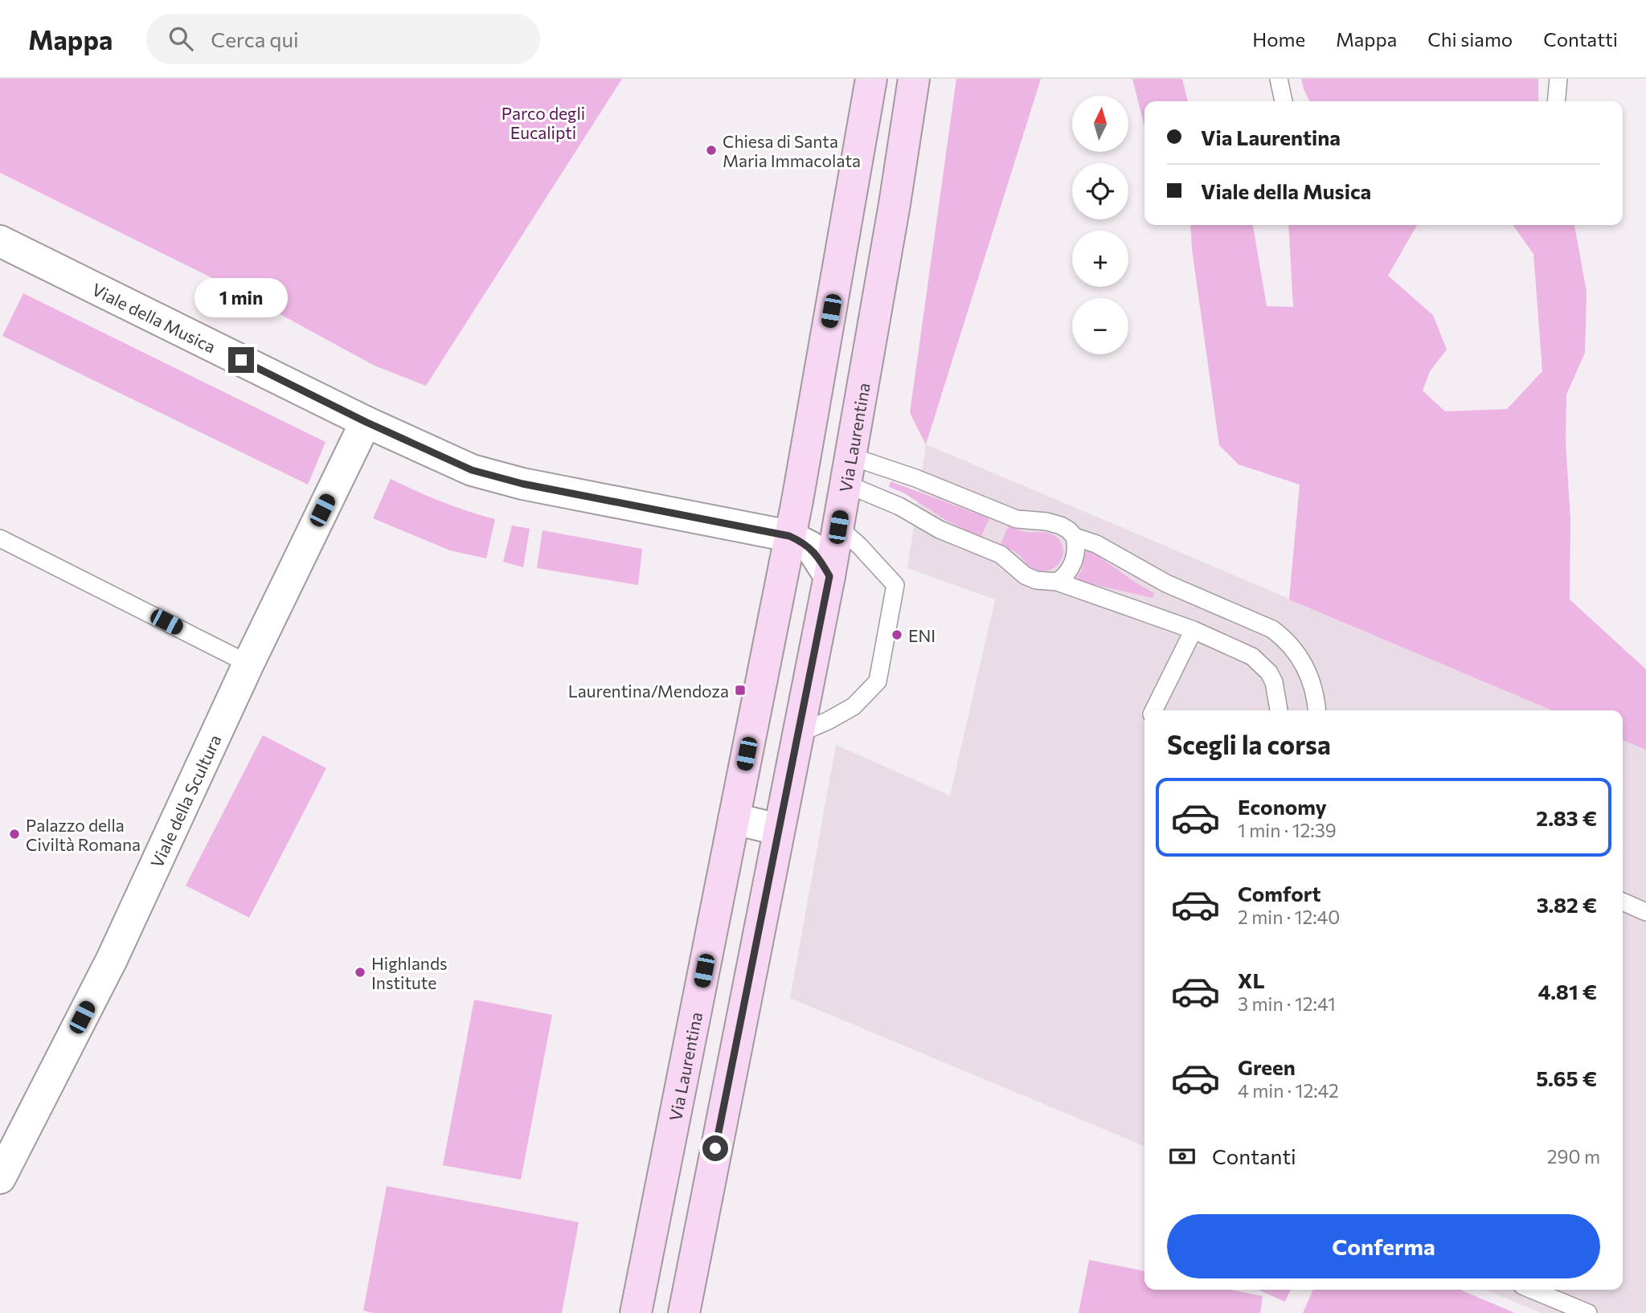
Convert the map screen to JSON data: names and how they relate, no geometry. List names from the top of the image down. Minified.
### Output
{"streets":{"main road":["Via Laurentina"],"street":["Viale della Musica","Viale della Scultura"]},"crossings":[["Viale della Musica","Via Laurentina"],["Viale della Musica","Viale della Scultura"]],"parks":["Parco degli Eucalipti"],"places":{"other":["Chiesa di Santa Maria Immacolata","ENI","Palazzo della Civiltà Romana","Highlands Institute"],"transit":["Laurentina/Mendoza"]},"north":"top","page":{"header":"Mappa","search":"Cerca qui","nav":["Home","Mappa","Chi siamo","Contatti"],"map_buttons":["+","−"],"banner":["Via Laurentina","Viale della Musica"],"bubble":"1 min","heading":"Scegli la corsa","list":[{"name":"Economy","note":"1 min · 12:39","value":"2.83 €"},{"name":"Comfort","note":"2 min · 12:40","value":"3.82 €"},{"name":"XL","note":"3 min · 12:41","value":"4.81 €"},{"name":"Green","note":"4 min · 12:42","value":"5.65 €"}],"pay":["Contanti","290 m"],"buttons":"Conferma"}}
